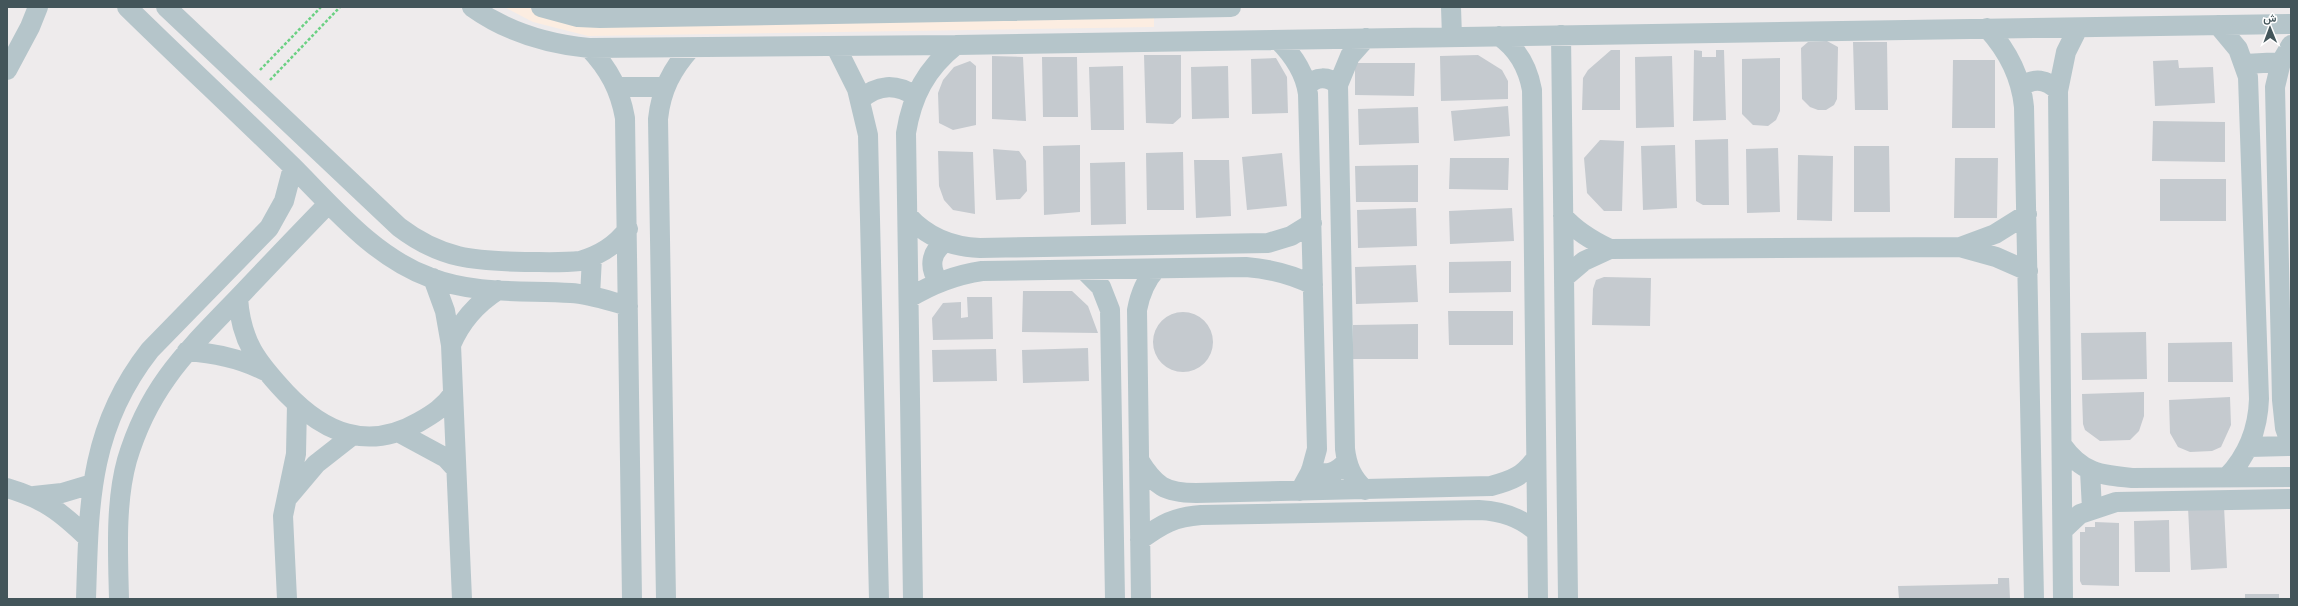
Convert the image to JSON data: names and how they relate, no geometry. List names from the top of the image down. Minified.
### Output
{"north":"top"}
